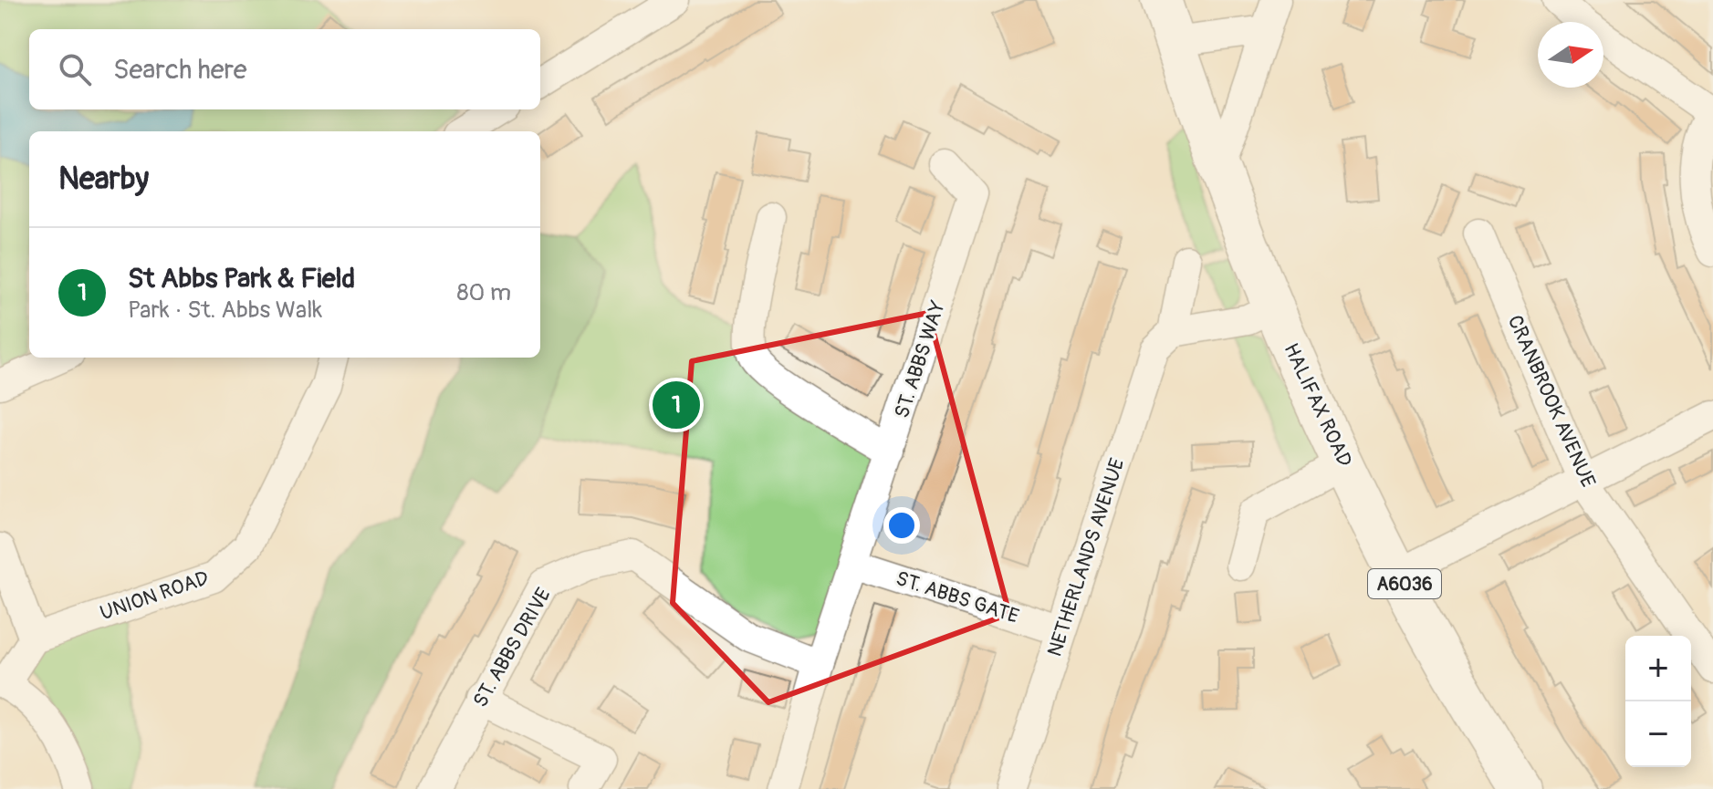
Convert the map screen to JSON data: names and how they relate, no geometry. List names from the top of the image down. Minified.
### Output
{"streets":{"highway":["HALIFAX ROAD","A6036"],"street":["ST. ABBS WAY","CRANBROOK AVENUE","NETHERLANDS AVENUE","UNION ROAD","ST. ABBS GATE","ST. ABBS DRIVE"]},"crossings":[["ST. ABBS WAY","ST. ABBS GATE"],["NETHERLANDS AVENUE","ST. ABBS GATE"]],"north":"right","page":{"search":"Search here","heading":"Nearby","list":[{"mark":"1","name":"St Abbs Park & Field","note":"Park · St. Abbs Walk","value":"80 m"}],"pins":"1","map_buttons":["+","−"]}}
